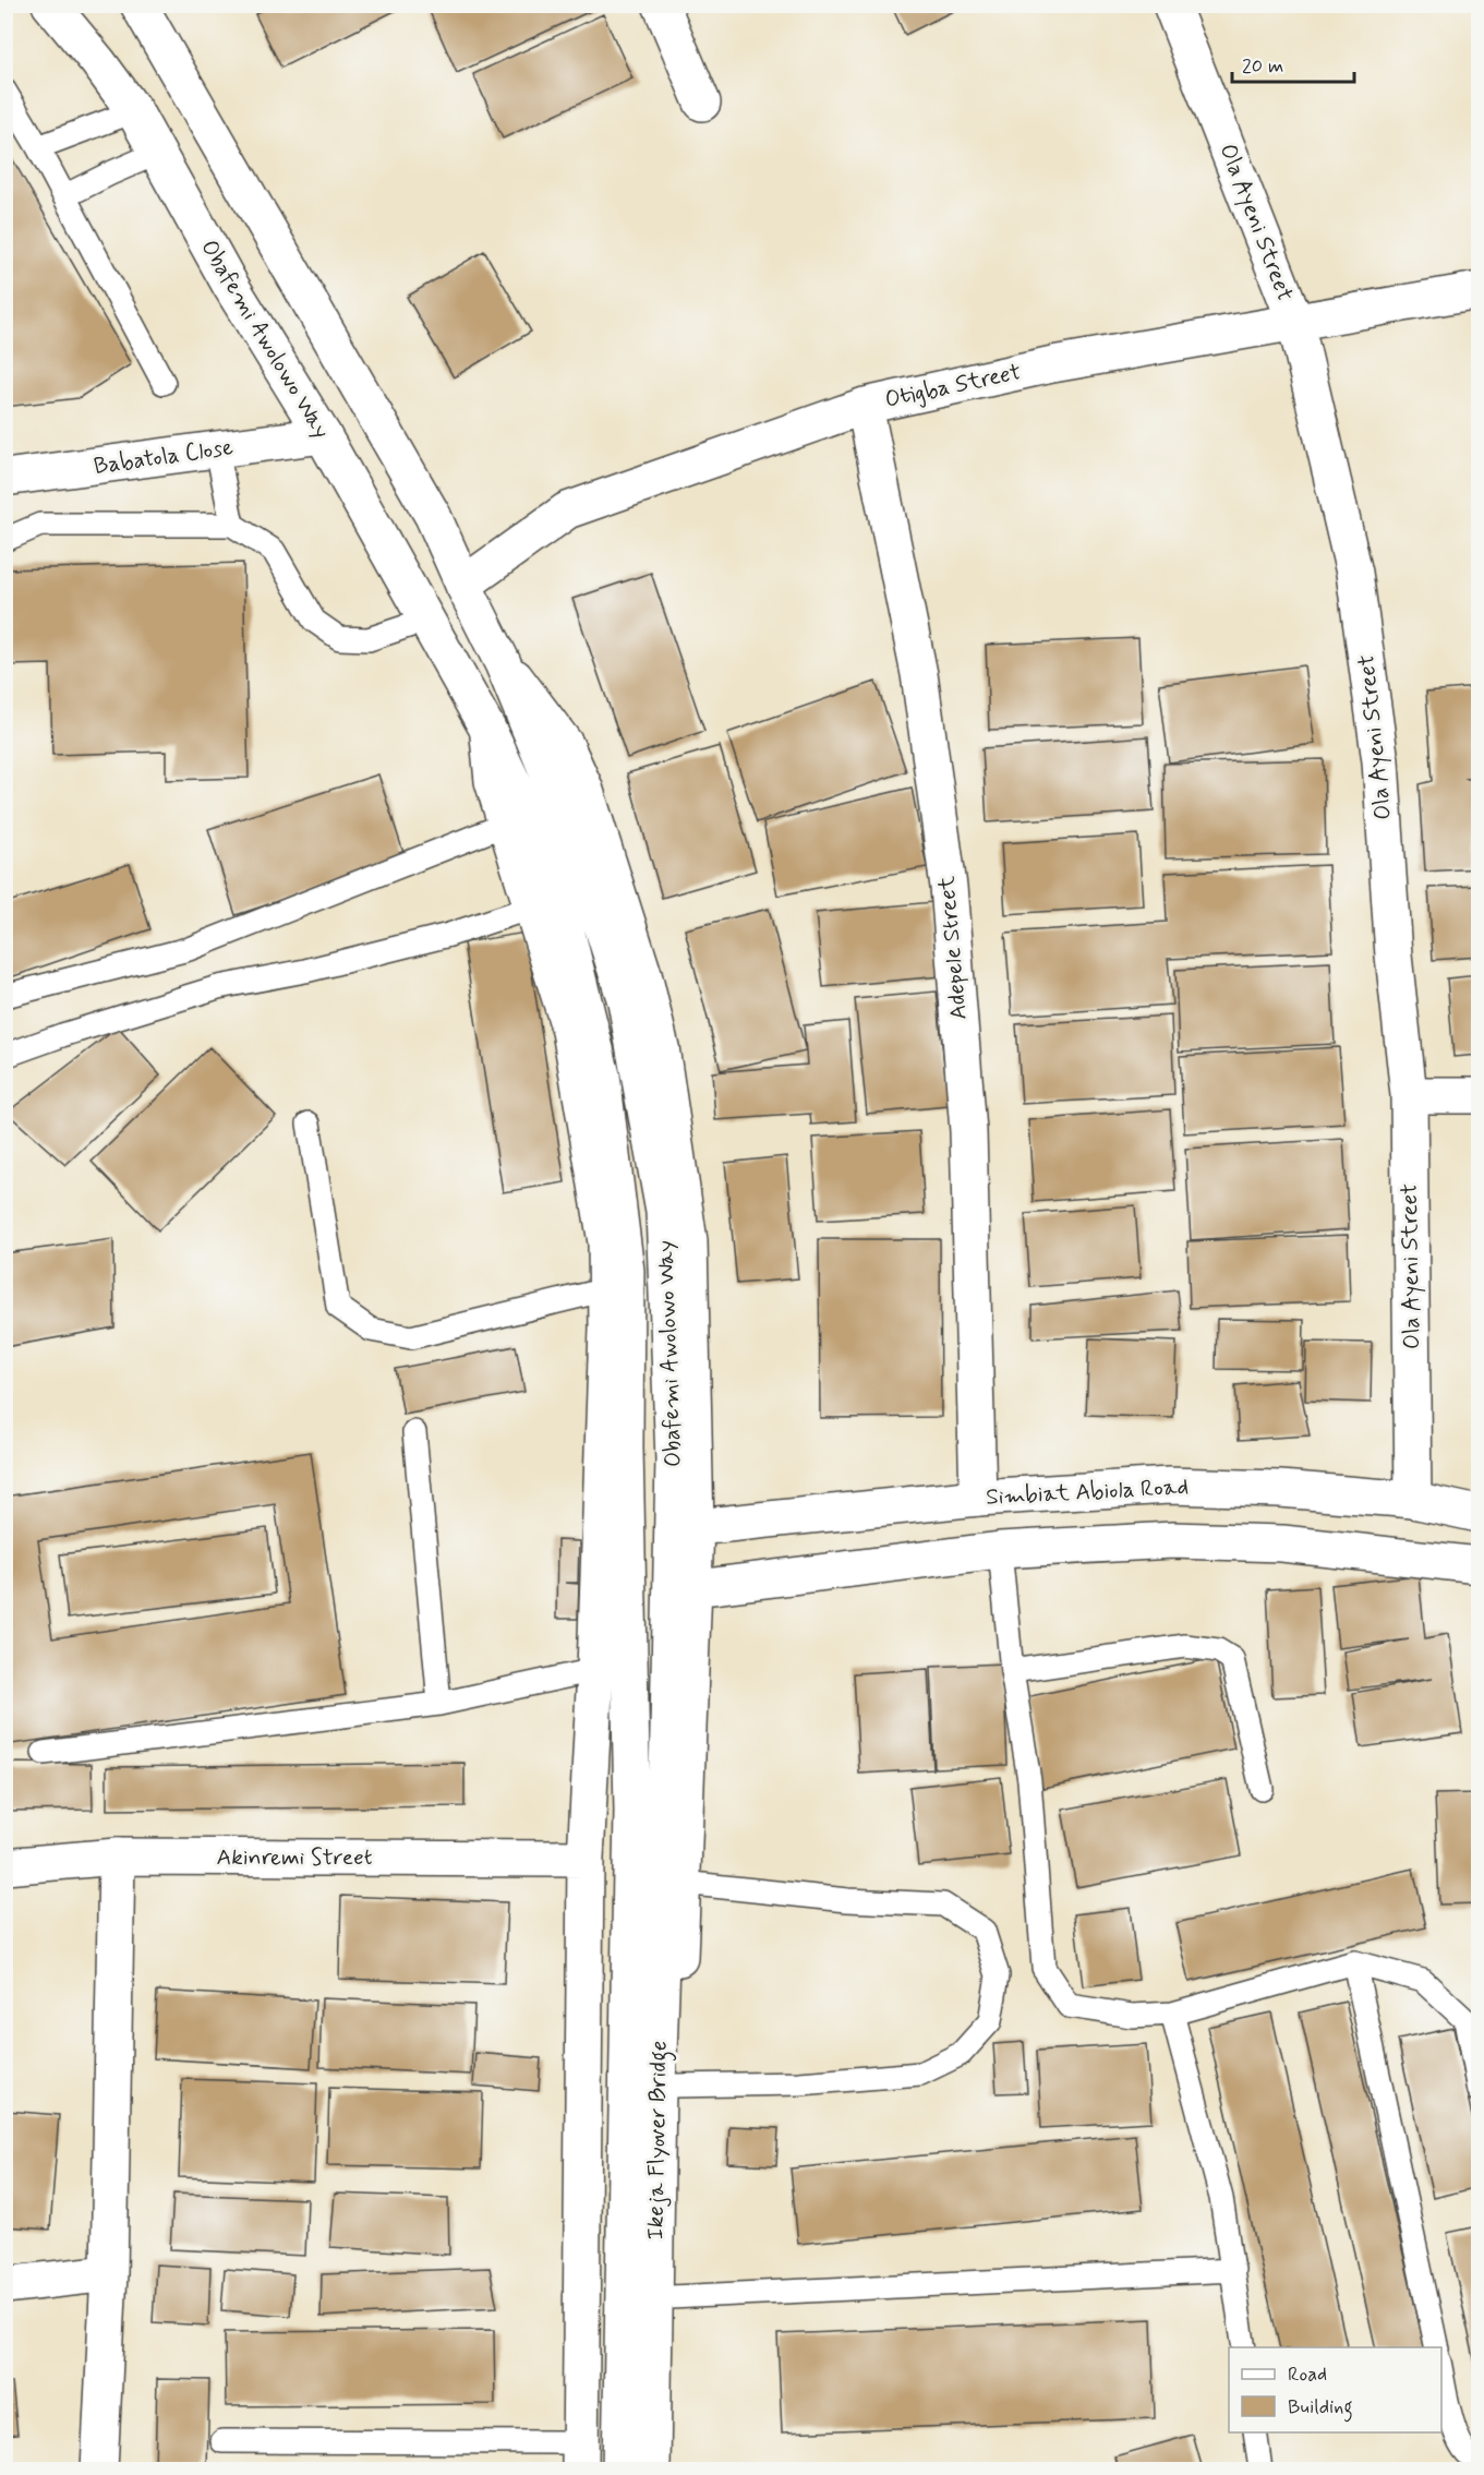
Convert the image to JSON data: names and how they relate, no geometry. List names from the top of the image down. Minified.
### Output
{"streets":{"street":["Ola Ayeni Street","Obafemi Awolowo Way","Otigba Street","Babatola Close","Adepele Street","Simbiat Abiola Road","Akinremi Street","Ikeja Flyover Bridge"]},"crossings":[["Ola Ayeni Street","Otigba Street"],["Ola Ayeni Street","Simbiat Abiola Road"],["Obafemi Awolowo Way","Babatola Close"],["Obafemi Awolowo Way","Ikeja Flyover Bridge"],["Otigba Street","Adepele Street"],["Adepele Street","Simbiat Abiola Road"]],"legend":["Road","Building"],"scale_bar":"20 m"}
